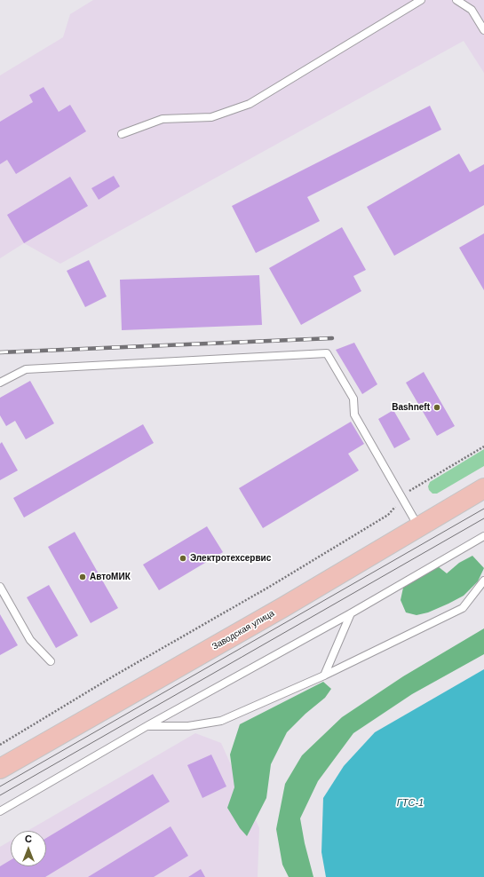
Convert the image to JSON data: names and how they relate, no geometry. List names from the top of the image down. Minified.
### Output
{"streets":{"main road":["Заводская улица"]},"water":["ГТС-1"],"places":["Bashneft","Электротехсервис","АвтоМИК"],"north":"top"}
